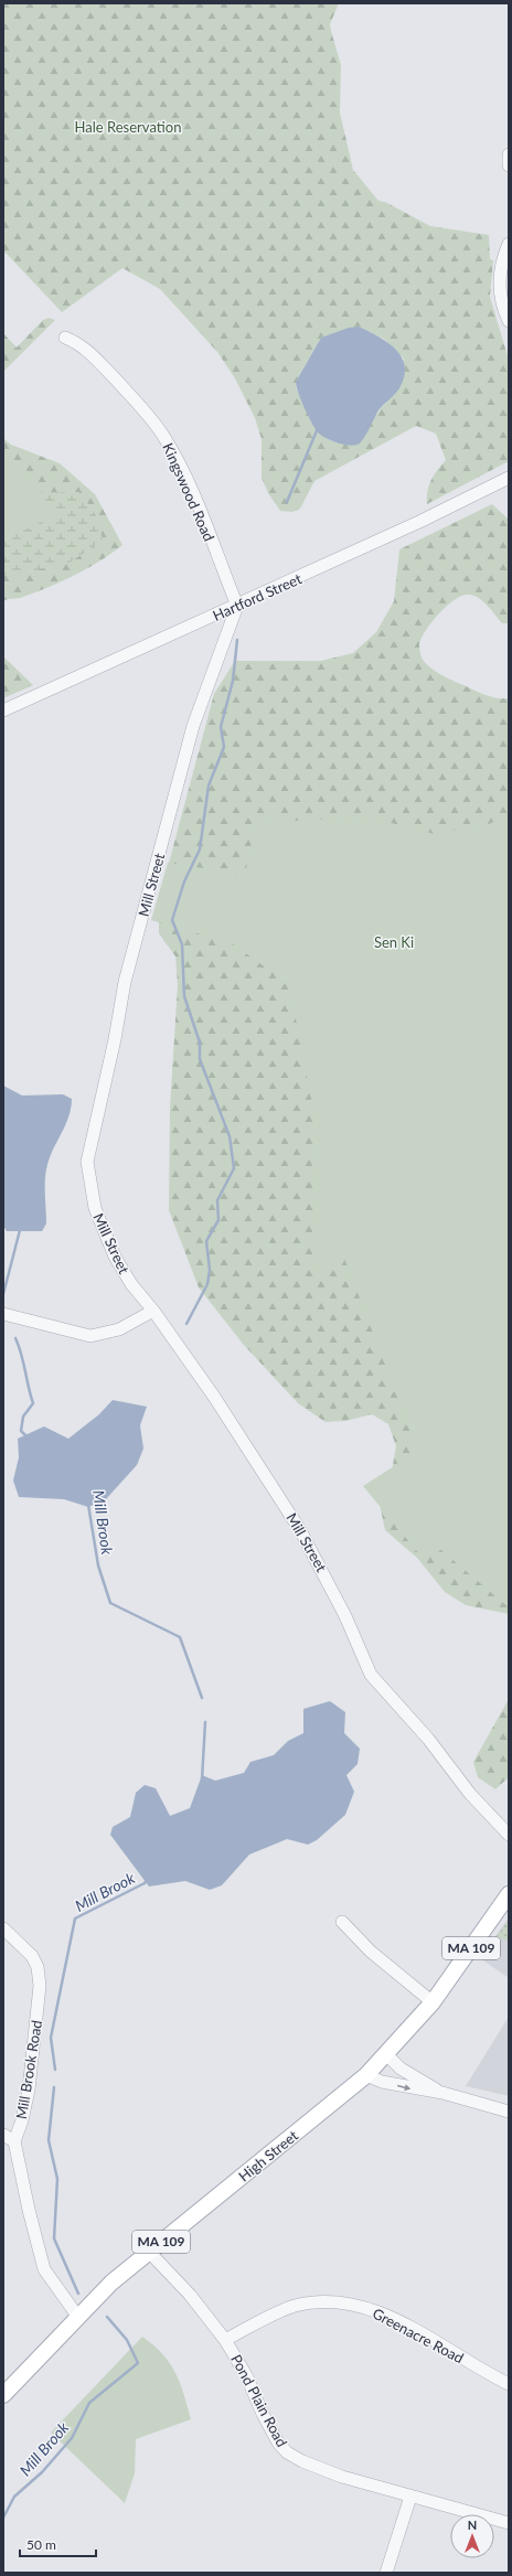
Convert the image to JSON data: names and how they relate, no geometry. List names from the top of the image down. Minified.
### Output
{"streets":{"main road":["MA 109","High Street"],"street":["Kingswood Road","Hartford Street","Mill Street","Mill Brook Road","Greenacre Road","Pond Plain Road"]},"crossings":[["Kingswood Road","Hartford Street"],["Kingswood Road","Mill Street"],["Hartford Street","Mill Street"],["High Street","Pond Plain Road"],["Greenacre Road","Pond Plain Road"]],"water":["Mill Brook"],"parks":["Hale Reservation","Sen Ki"],"scale_bar":"50 m","north":"top"}
